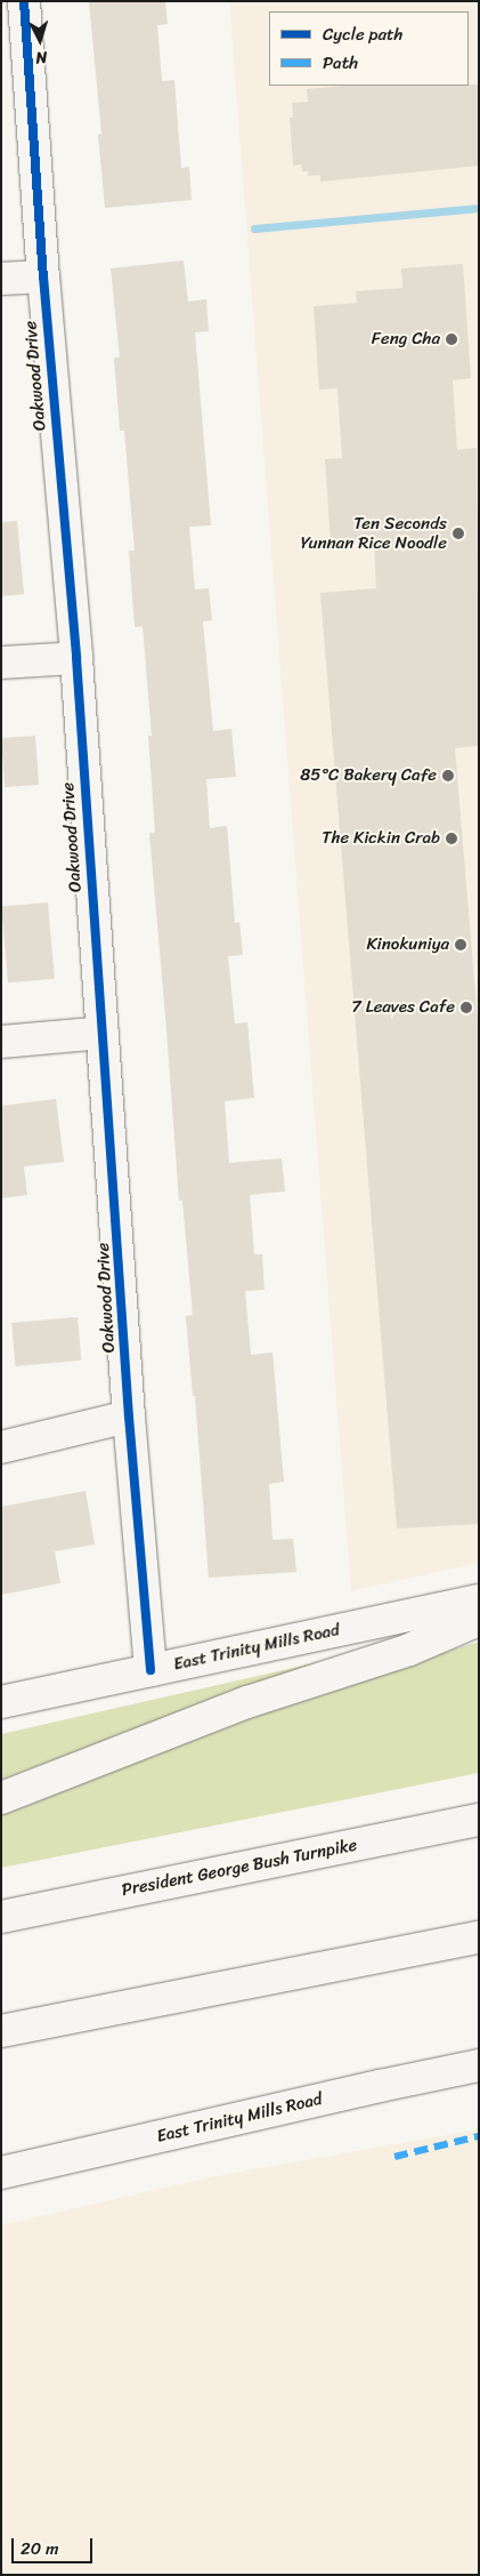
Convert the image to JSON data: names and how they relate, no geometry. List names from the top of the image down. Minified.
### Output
{"streets":{"main road":["Oakwood Drive","East Trinity Mills Road","President George Bush Turnpike"]},"crossings":[["Oakwood Drive","East Trinity Mills Road"]],"places":["Feng Cha","Ten Seconds Yunnan Rice Noodle","85°C Bakery Cafe","The Kickin Crab","Kinokuniya","7 Leaves Cafe"],"legend":["Cycle path","Path"],"scale_bar":"20 m","north":"bottom"}
